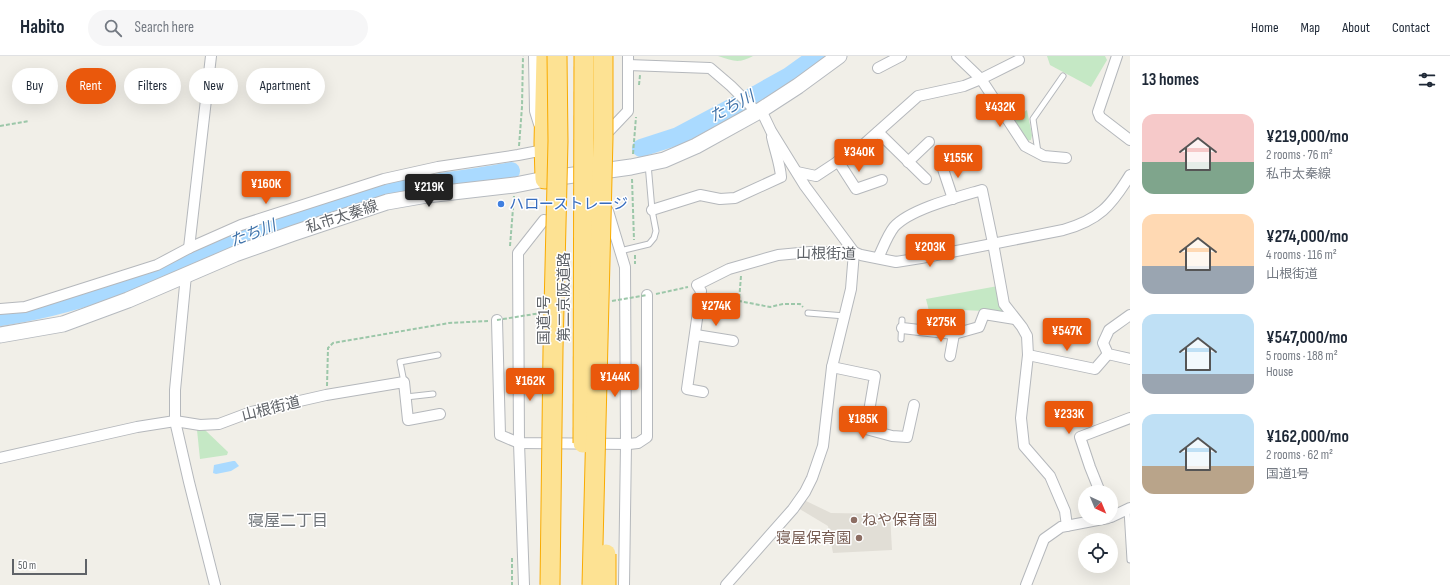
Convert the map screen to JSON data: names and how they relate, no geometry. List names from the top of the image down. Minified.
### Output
{"streets":{"highway":["第二京阪道路","国道1号"],"main road":["私市太秦線"],"street":["山根街道"]},"crossings":[["私市太秦線","国道1号"]],"districts":["寝屋二丁目"],"water":["たち川"],"places":["ハローストレージ","ねや保育園","寝屋保育園"],"scale_bar":"50 m","north":"bottom right","page":{"header":"Habito","search":"Search here","nav":["Home","Map","About","Contact"],"heading":"13 homes","chip":["Buy","Rent","Filters","New","Apartment"],"price":["¥432K","¥340K","¥155K","¥160K","¥219K","¥203K","¥274K","¥275K","¥547K","¥144K","¥162K","¥233K","¥185K"],"list":[{"name":"¥219,000/mo","note":"2 rooms · 76 m² · 私市太秦線"},{"name":"¥274,000/mo","note":"4 rooms · 116 m² · 山根街道"},{"name":"¥547,000/mo","note":"5 rooms · 188 m² · House"},{"name":"¥162,000/mo","note":"2 rooms · 62 m² · 国道1号"}],"scale":"50 m"}}
